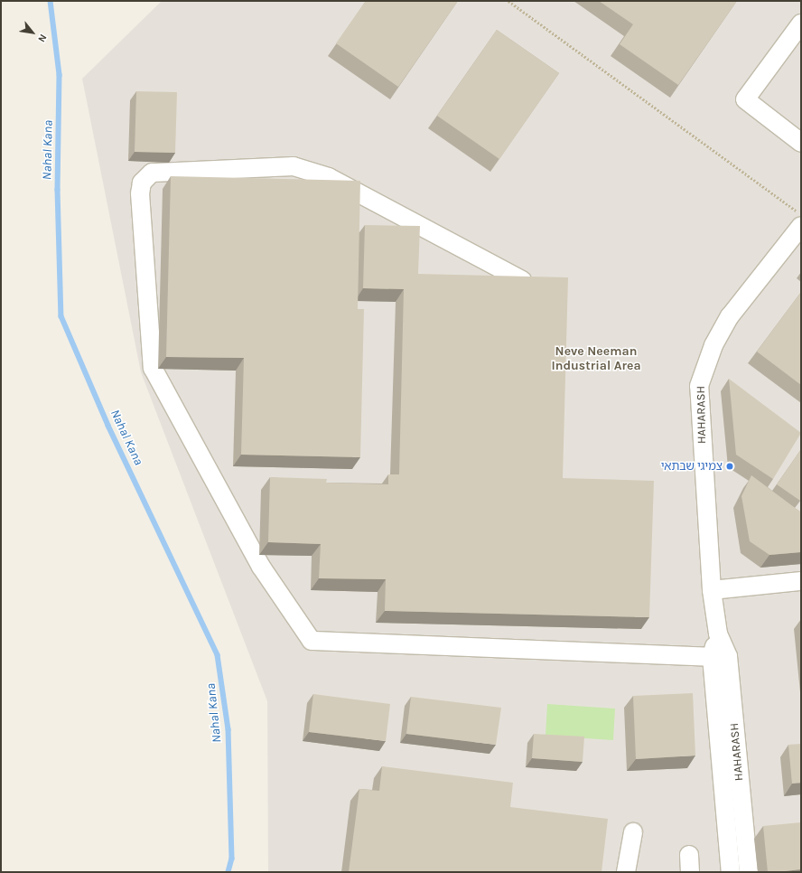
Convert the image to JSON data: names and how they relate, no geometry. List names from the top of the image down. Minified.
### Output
{"streets":{"street":["HAHARASH"]},"districts":["Neve Neeman Industrial Area"],"water":["Nahal Kana"],"places":["צמיגי שבתאי"],"north":"bottom right"}
